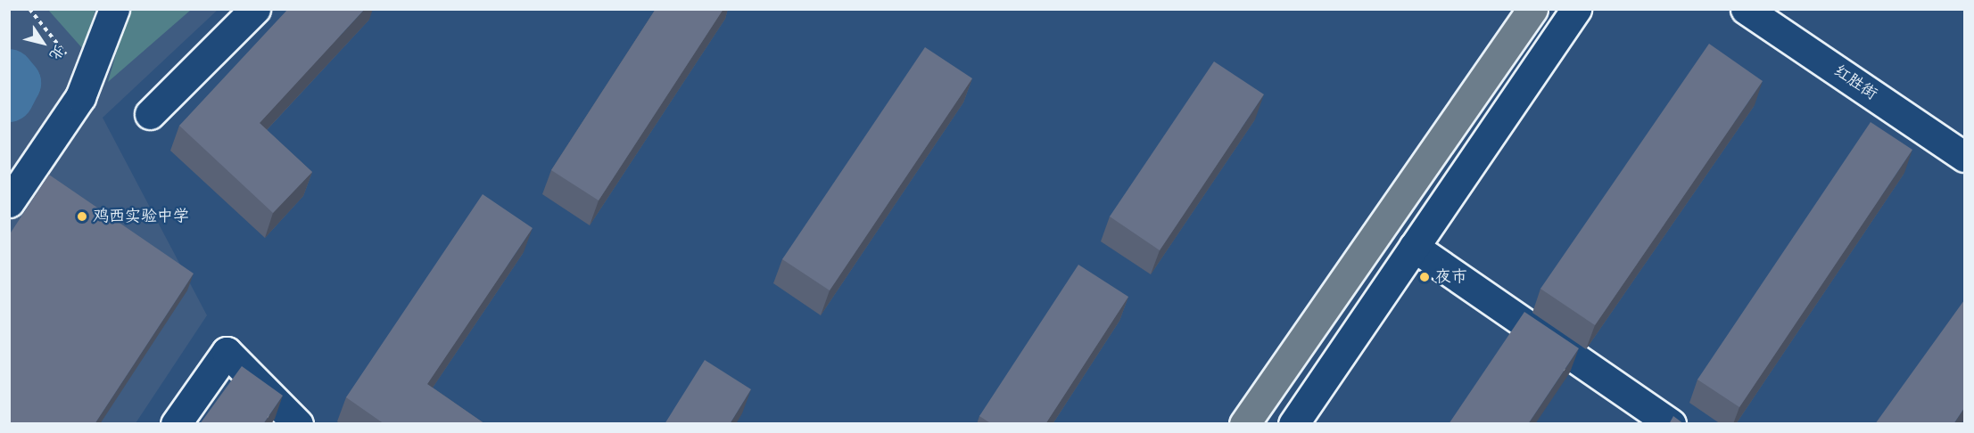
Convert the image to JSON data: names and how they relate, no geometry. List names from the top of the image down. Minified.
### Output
{"streets":{"street":["红胜街"]},"places":["鸡西实验中学","夜市"],"north":"bottom right"}
